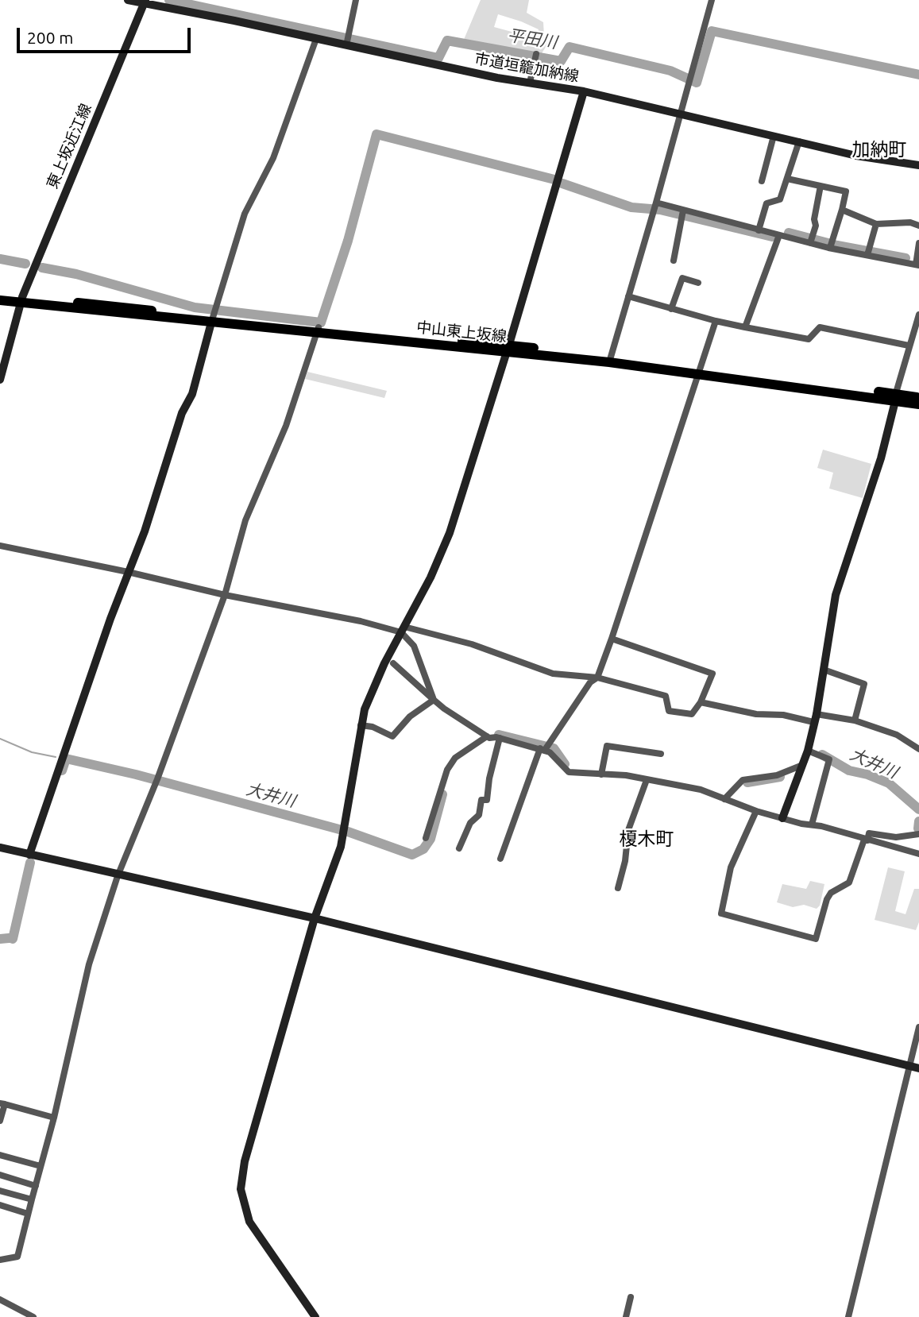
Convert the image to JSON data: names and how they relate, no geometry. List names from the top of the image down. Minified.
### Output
{"streets":{"main road":["中山東上坂線"],"street":["市道垣籠加納線","東上坂近江線"]},"crossings":[["市道垣籠加納線","東上坂近江線"],["東上坂近江線","中山東上坂線"]],"districts":["加納町","榎木町"],"water":["平田川","大井川"],"scale_bar":"200 m"}
